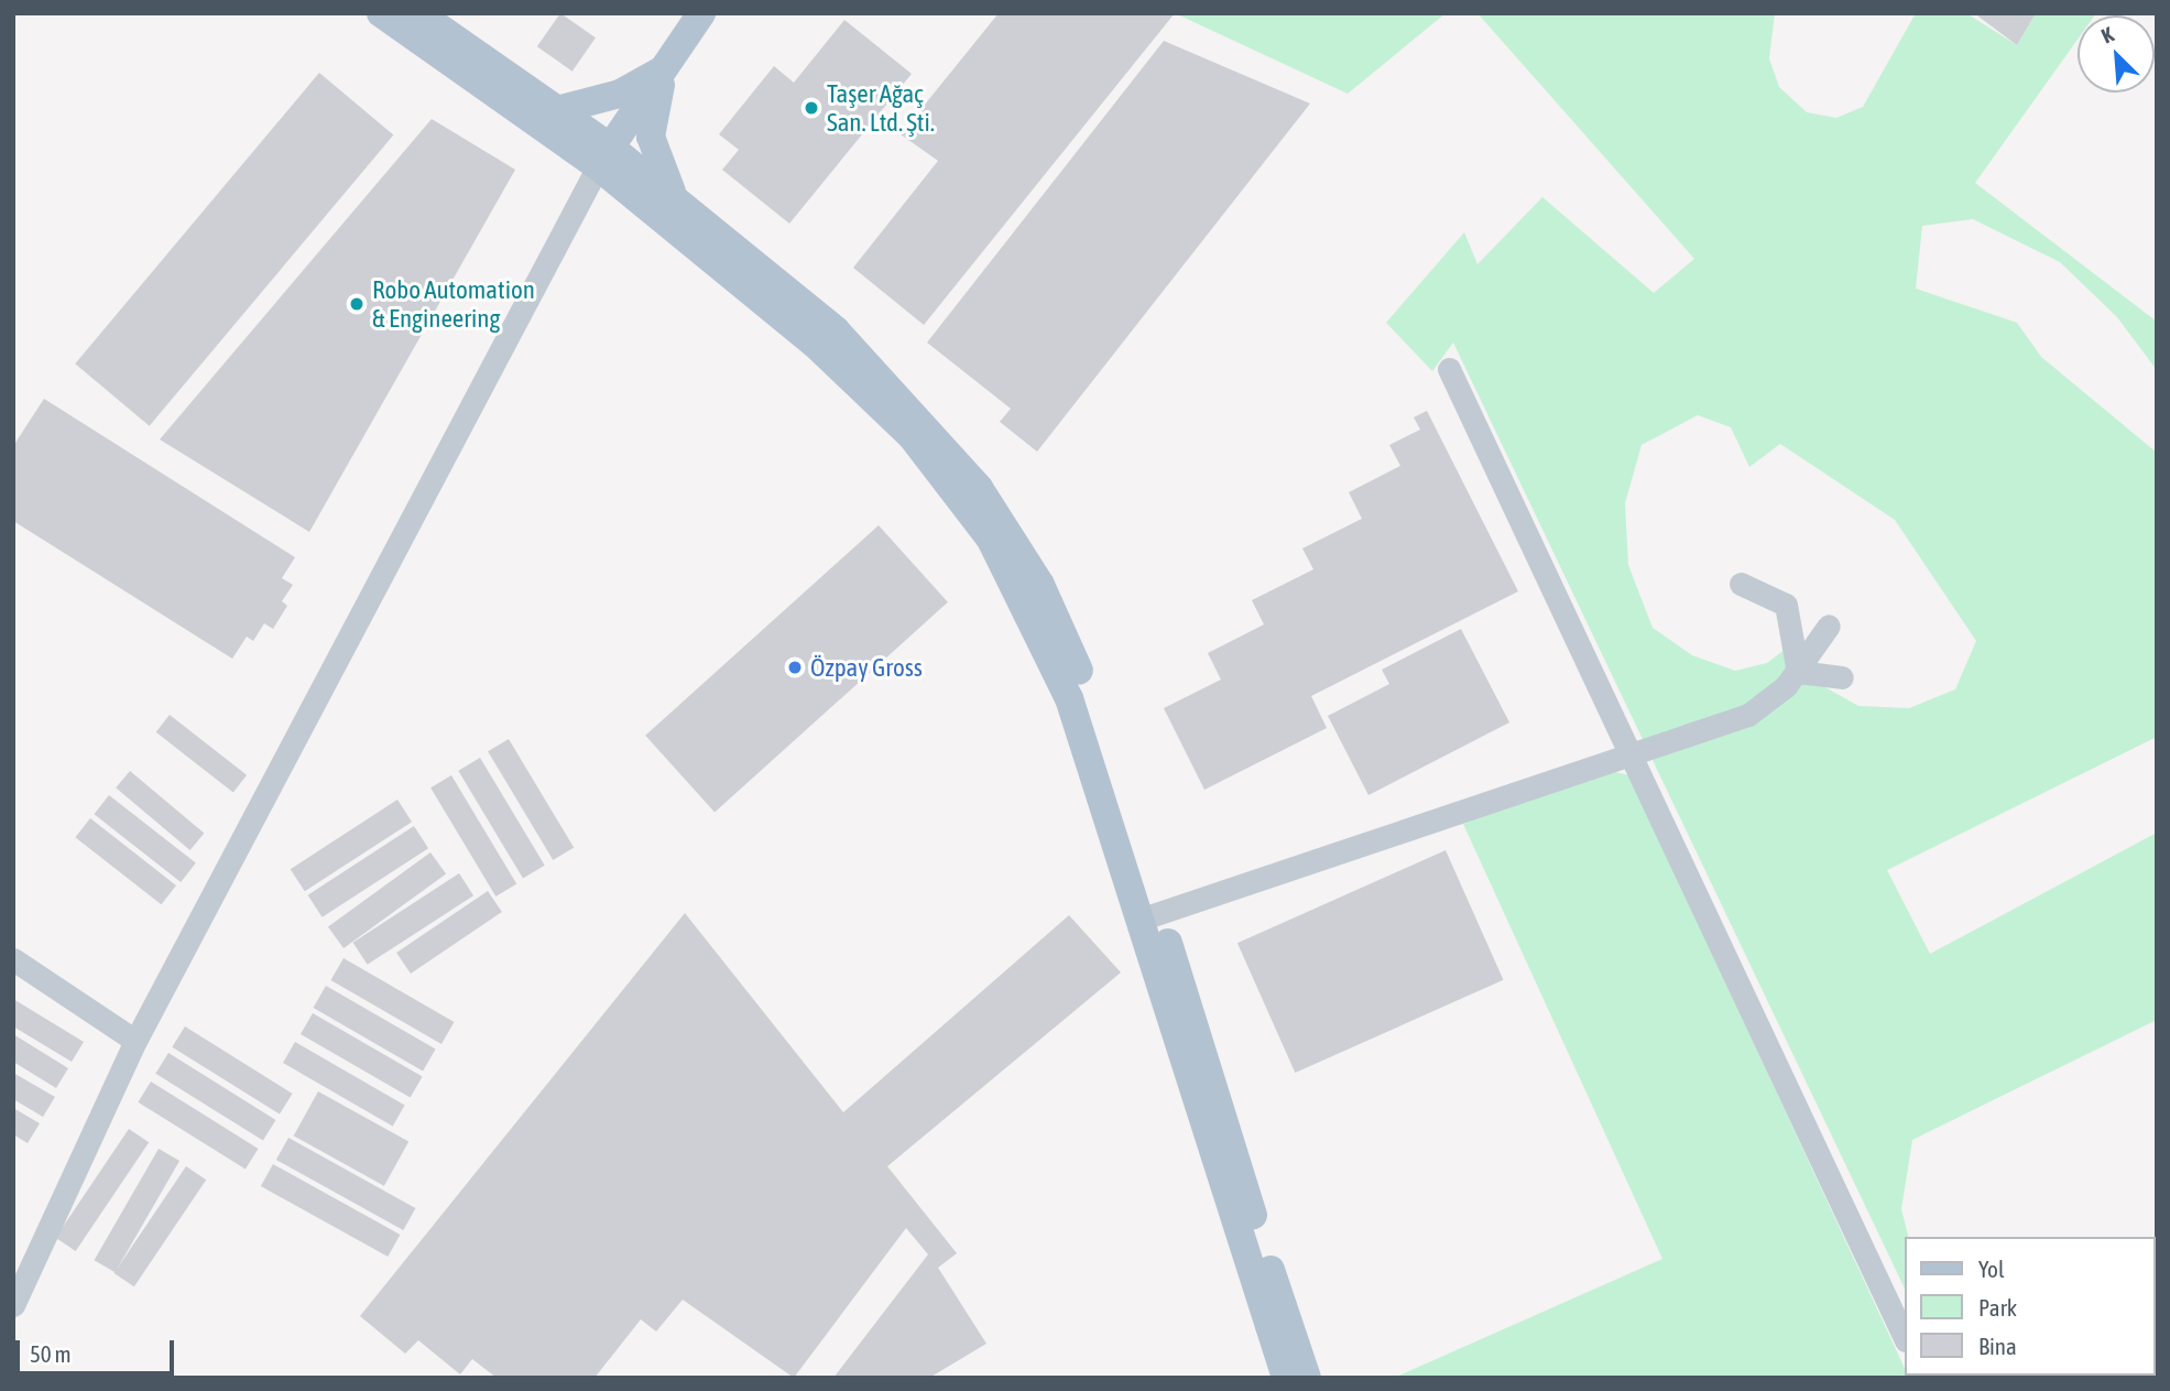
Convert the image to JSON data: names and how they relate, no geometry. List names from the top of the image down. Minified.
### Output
{"places":["Taşer Ağaç San. Ltd. Şti.","Robo Automation & Engineering","Özpay Gross"],"legend":["Yol","Park","Bina"],"scale_bar":"50 m","north":"top left"}
